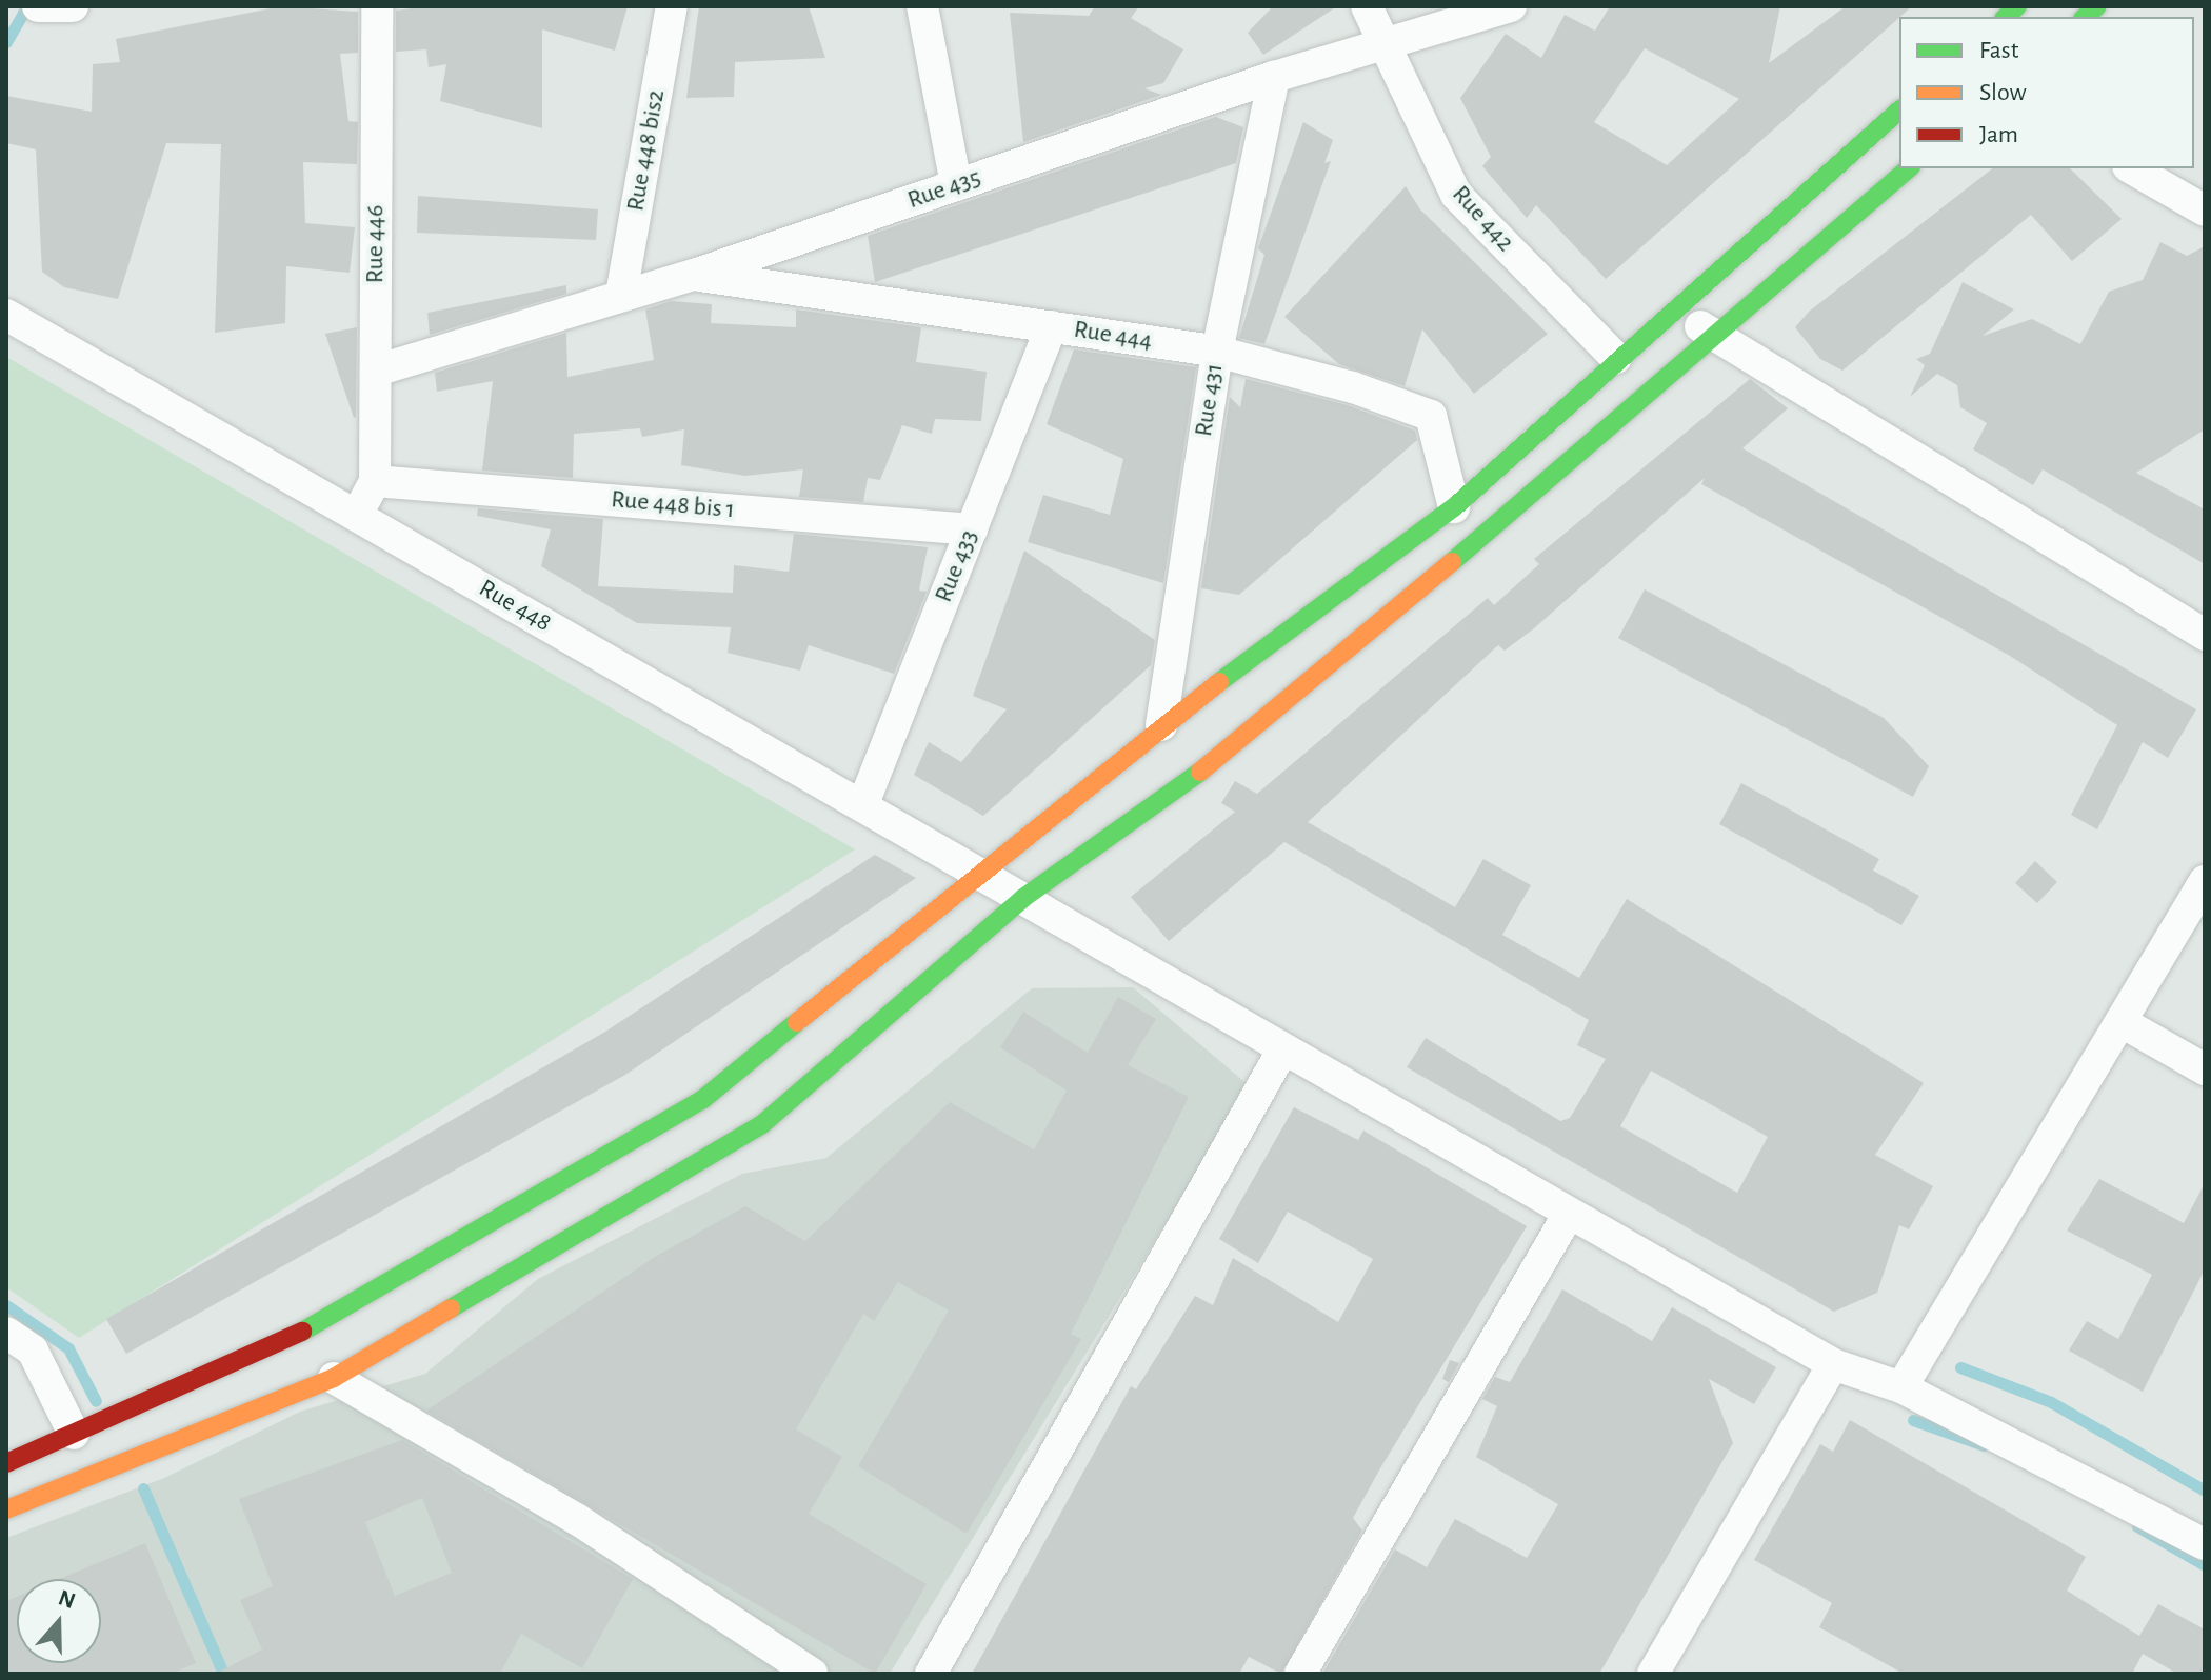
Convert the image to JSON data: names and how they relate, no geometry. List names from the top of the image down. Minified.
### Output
{"streets":{"street":["Rue 448 bis2","Rue 435","Rue 442","Rue 446","Rue 444","Rue 431","Rue 448 bis 1","Rue 433","Rue 448"]},"crossings":[["Rue 448 bis2","Rue 435"],["Rue 435","Rue 442"],["Rue 435","Rue 446"],["Rue 435","Rue 444"],["Rue 435","Rue 431"],["Rue 446","Rue 448 bis 1"],["Rue 444","Rue 431"],["Rue 444","Rue 433"],["Rue 448 bis 1","Rue 433"],["Rue 433","Rue 448"]],"legend":["Fast","Slow","Jam"],"north":"top"}
